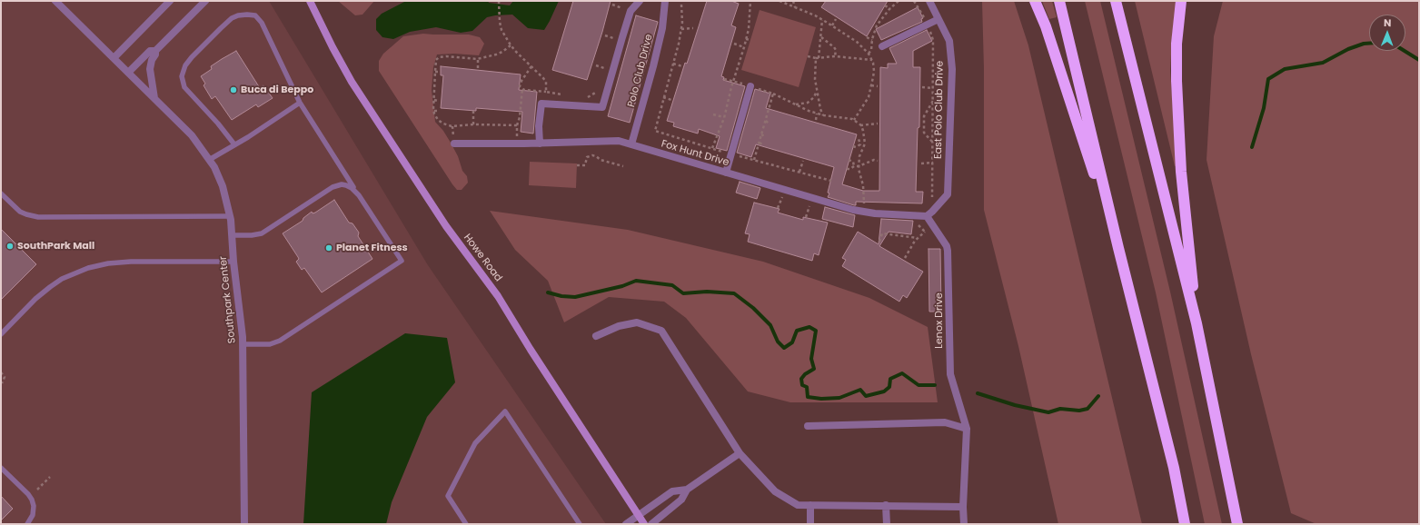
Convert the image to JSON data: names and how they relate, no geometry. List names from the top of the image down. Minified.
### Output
{"streets":{"street":["Polo Club Drive","East Polo Club Drive","Fox Hunt Drive","Howe Road","Southpark Center","Lenox Drive"]},"crossings":[["Polo Club Drive","Fox Hunt Drive"],["East Polo Club Drive","Fox Hunt Drive"],["East Polo Club Drive","Lenox Drive"],["Fox Hunt Drive","Lenox Drive"]],"places":["Buca di Beppo","SouthPark Mall","Planet Fitness"],"north":"top"}
